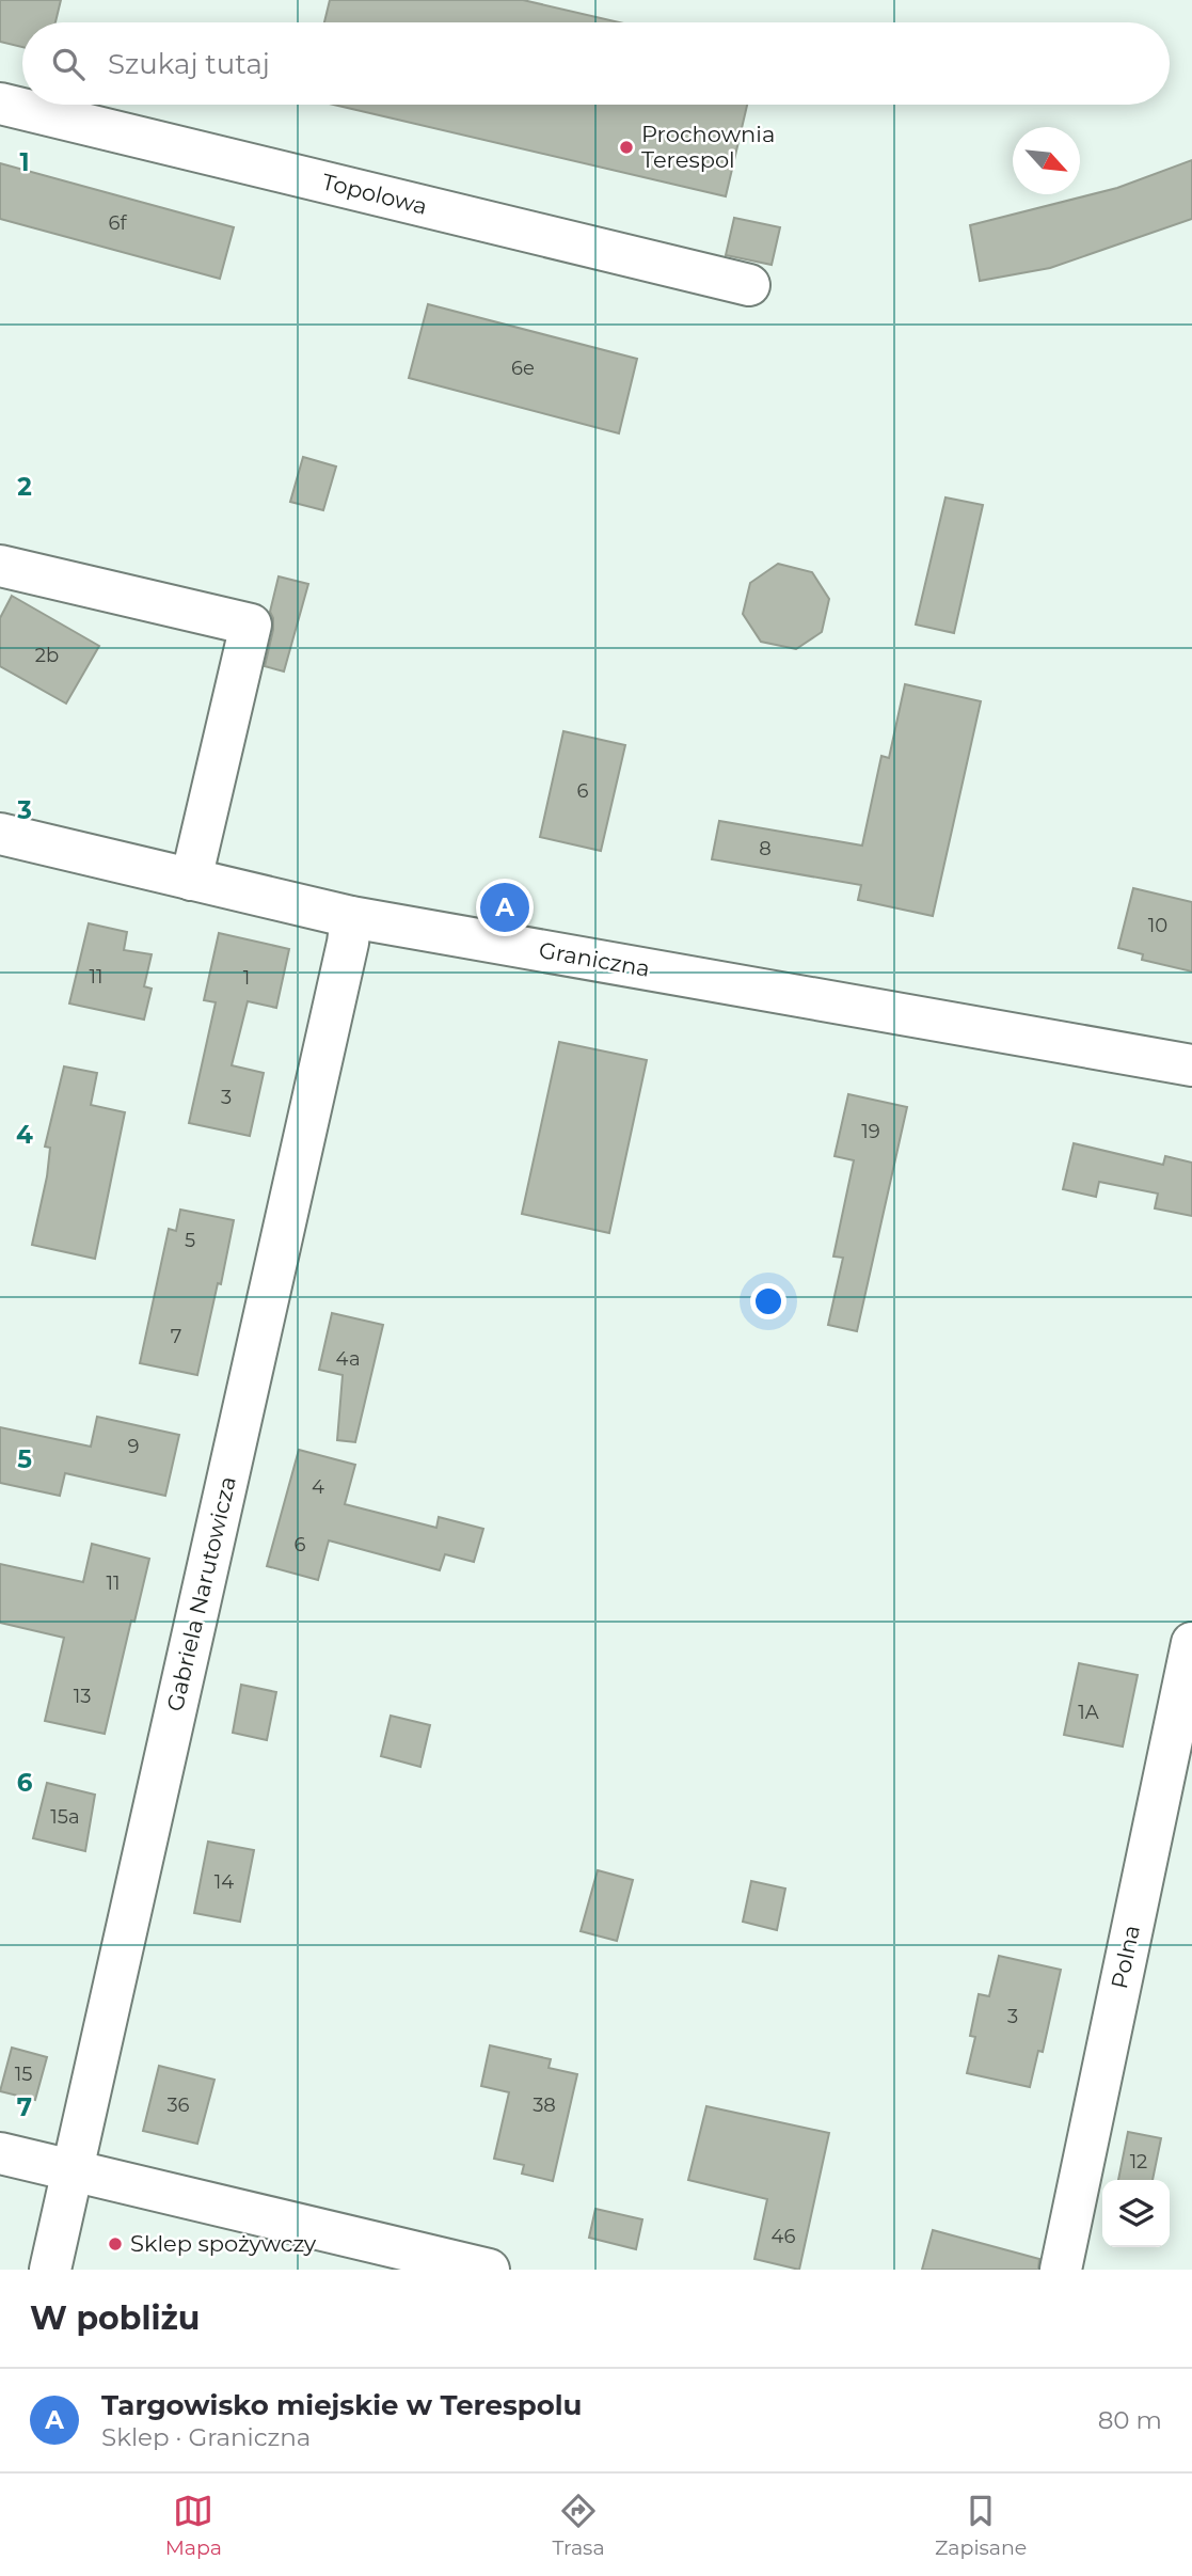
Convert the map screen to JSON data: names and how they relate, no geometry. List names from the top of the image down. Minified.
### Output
{"streets":{"street":["Topolowa","Graniczna","Gabriela Narutowicza","Polna"]},"crossings":[["Graniczna","Gabriela Narutowicza"]],"places":["Prochownia Terespol","Sklep spożywczy"],"house_numbers":["6f","6e","2b","6","8","10","11","1","3","19","5","7","4a","9","4","6","11","13","1A","15a","14","3","15","36","38","12","46"],"north":"bottom right","page":{"search":"Szukaj tutaj","pins":"A","heading":"W pobliżu","list":[{"mark":"A","name":"Targowisko miejskie w Terespolu","note":"Sklep · Graniczna","value":"80 m"}],"nav":["Mapa","Trasa","Zapisane"]},"grid":{"rows":["1","2","3","4","5","6","7"]}}
